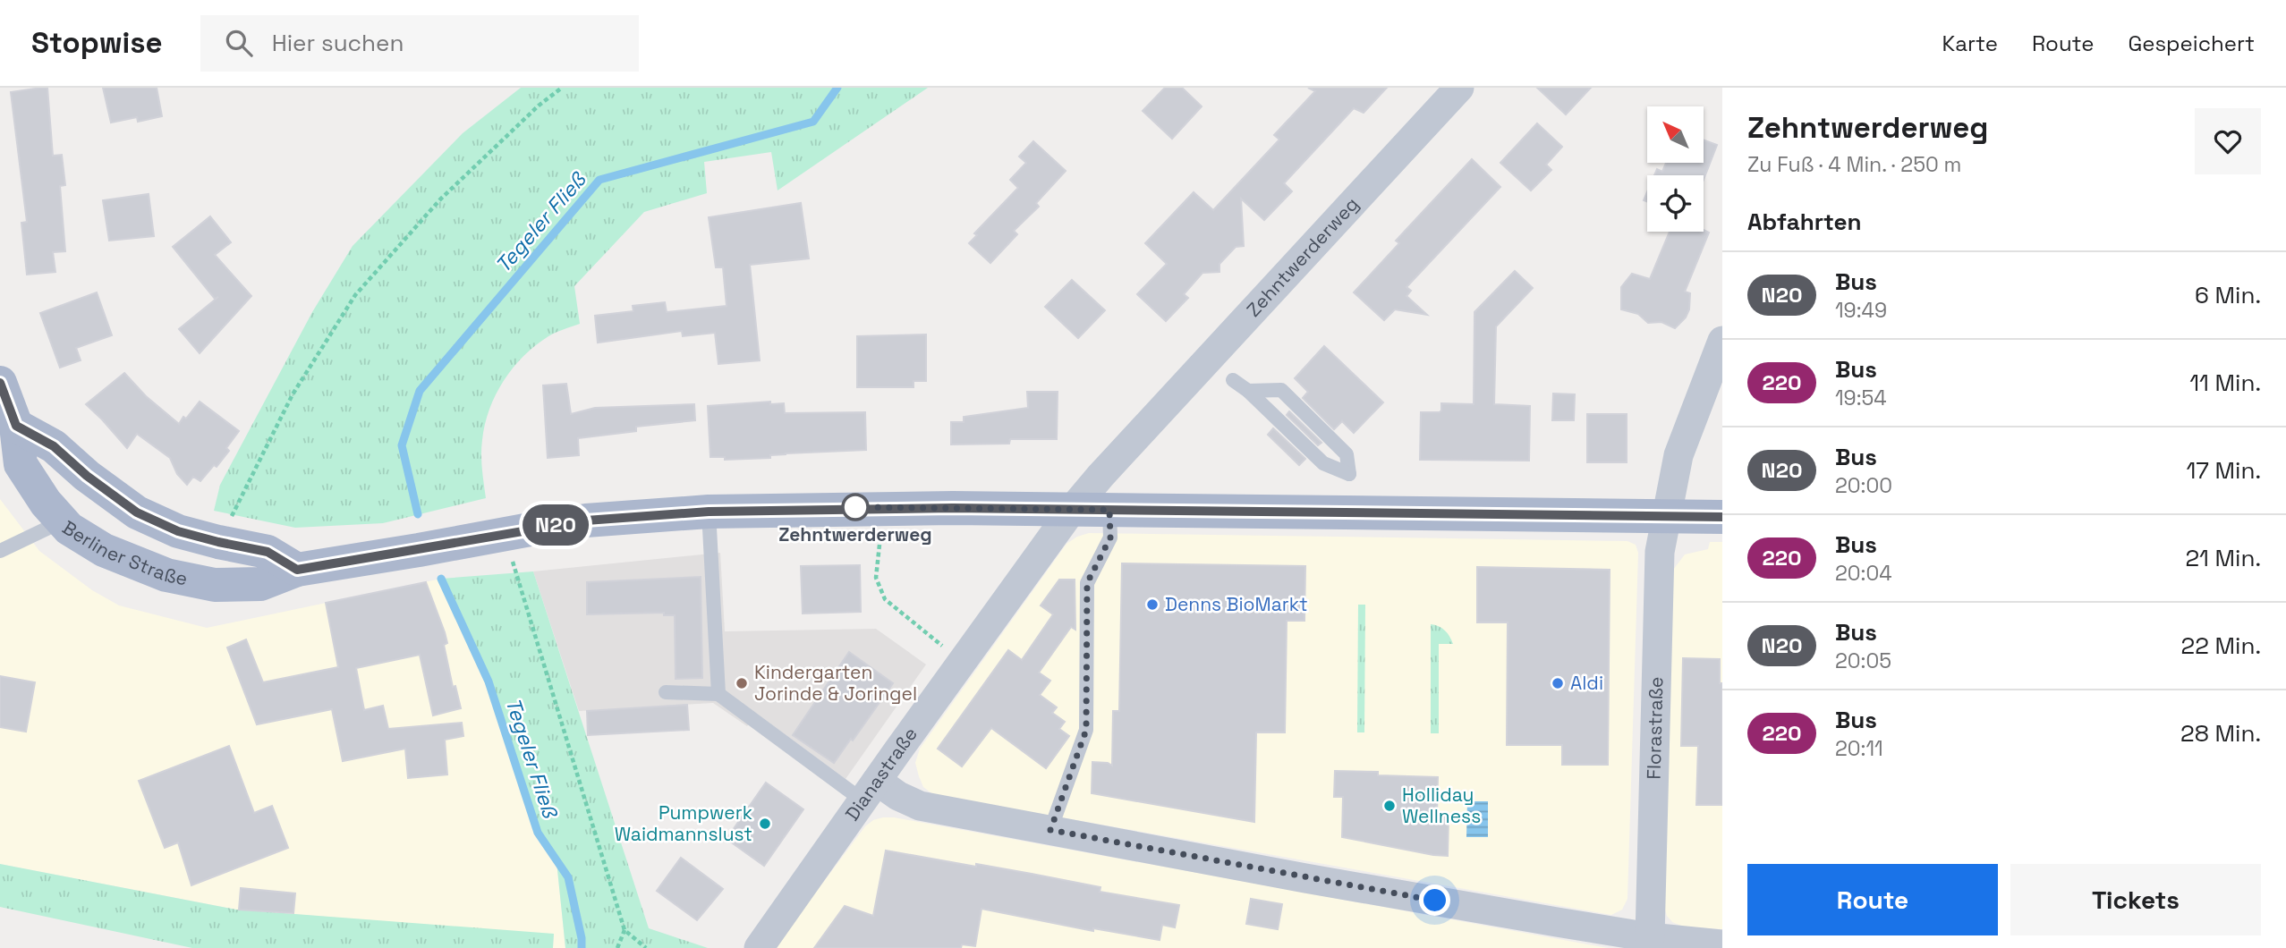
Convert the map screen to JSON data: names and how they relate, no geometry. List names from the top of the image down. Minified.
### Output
{"streets":{"main road":["Berliner Straße"],"street":["Zehntwerderweg","Florastraße","Dianastraße"]},"crossings":[["Zehntwerderweg","Berliner Straße"],["Zehntwerderweg","Dianastraße"],["Berliner Straße","Florastraße"],["Berliner Straße","Dianastraße"]],"water":["Tegeler Fließ"],"places":["Zehntwerderweg","Denns BioMarkt","Kindergarten Jorinde & Joringel","Aldi","Holliday Wellness","Pumpwerk Waidmannslust"],"lines":["bus line N20"],"north":"top left","page":{"header":"Stopwise","search":"Hier suchen","nav":["Karte","Route","Gespeichert"],"on_map":"N20","heading":[["Zehntwerderweg","Zu Fuß · 4 Min. · 250 m"],"Abfahrten"],"list":[{"mark":"N20","name":"Bus","note":"19:49","value":"6 Min."},{"mark":"220","name":"Bus","note":"19:54","value":"11 Min."},{"mark":"N20","name":"Bus","note":"20:00","value":"17 Min."},{"mark":"220","name":"Bus","note":"20:04","value":"21 Min."},{"mark":"N20","name":"Bus","note":"20:05","value":"22 Min."},{"mark":"220","name":"Bus","note":"20:11","value":"28 Min."}],"buttons":["Route","Tickets"]}}
